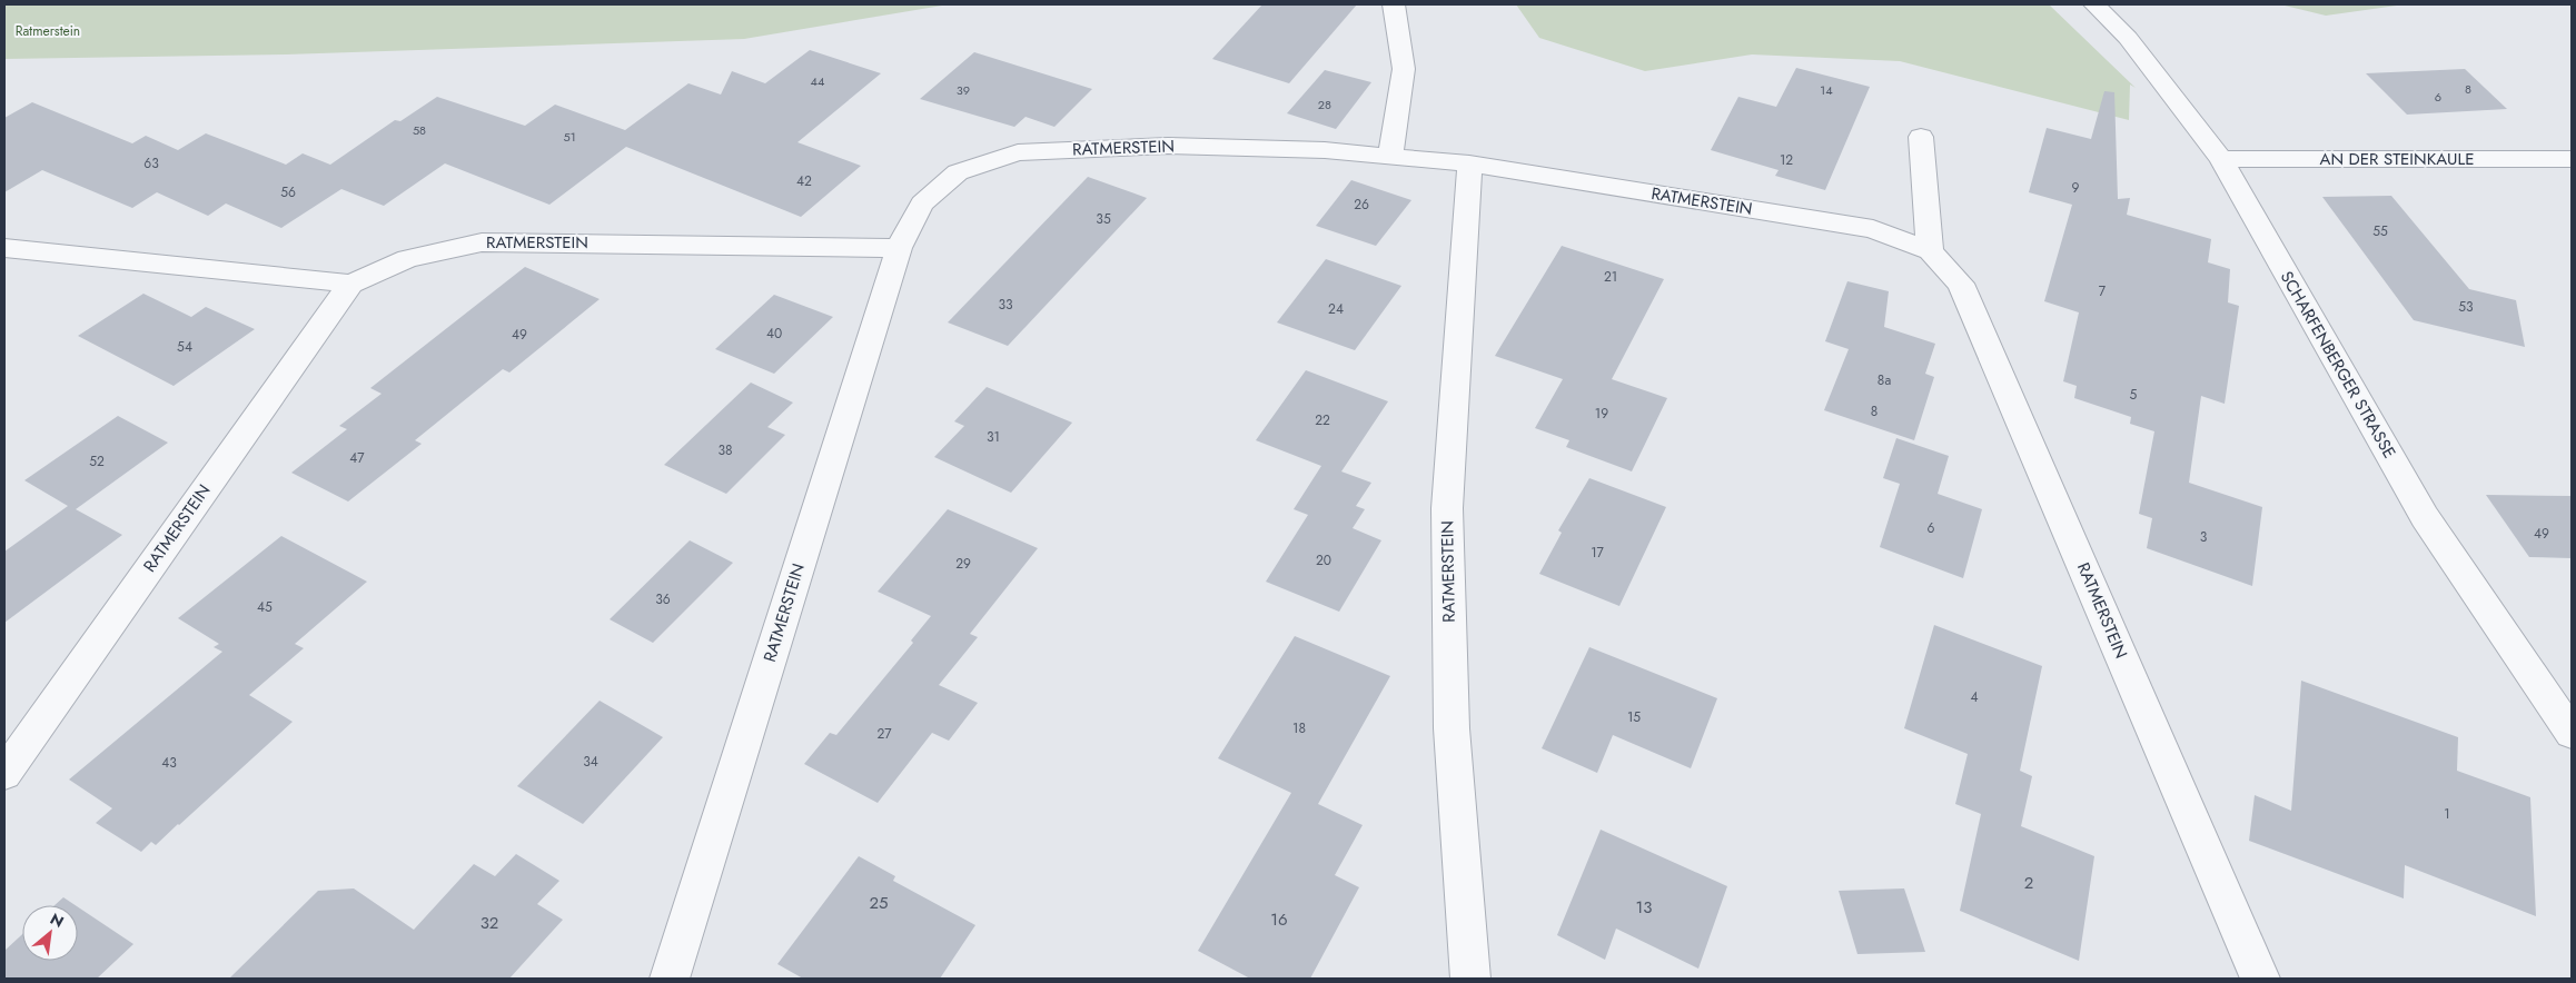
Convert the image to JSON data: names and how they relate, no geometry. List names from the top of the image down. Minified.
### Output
{"streets":{"street":["RATMERSTEIN","AN DER STEINKAULE","SCHARFENBERGER STRASSE"]},"crossings":[["AN DER STEINKAULE","SCHARFENBERGER STRASSE"]],"parks":["Ratmerstein"],"house_numbers":["44","8","39","14","6","28","58","51","12","63","42","9","56","26","35","55","21","7","33","53","24","40","49","54","8a","5","8","19","22","31","38","47","52","6","49","3","17","20","29","36","45","4","15","18","27","34","43","1","2","25","13","16","32"],"north":"top right"}
